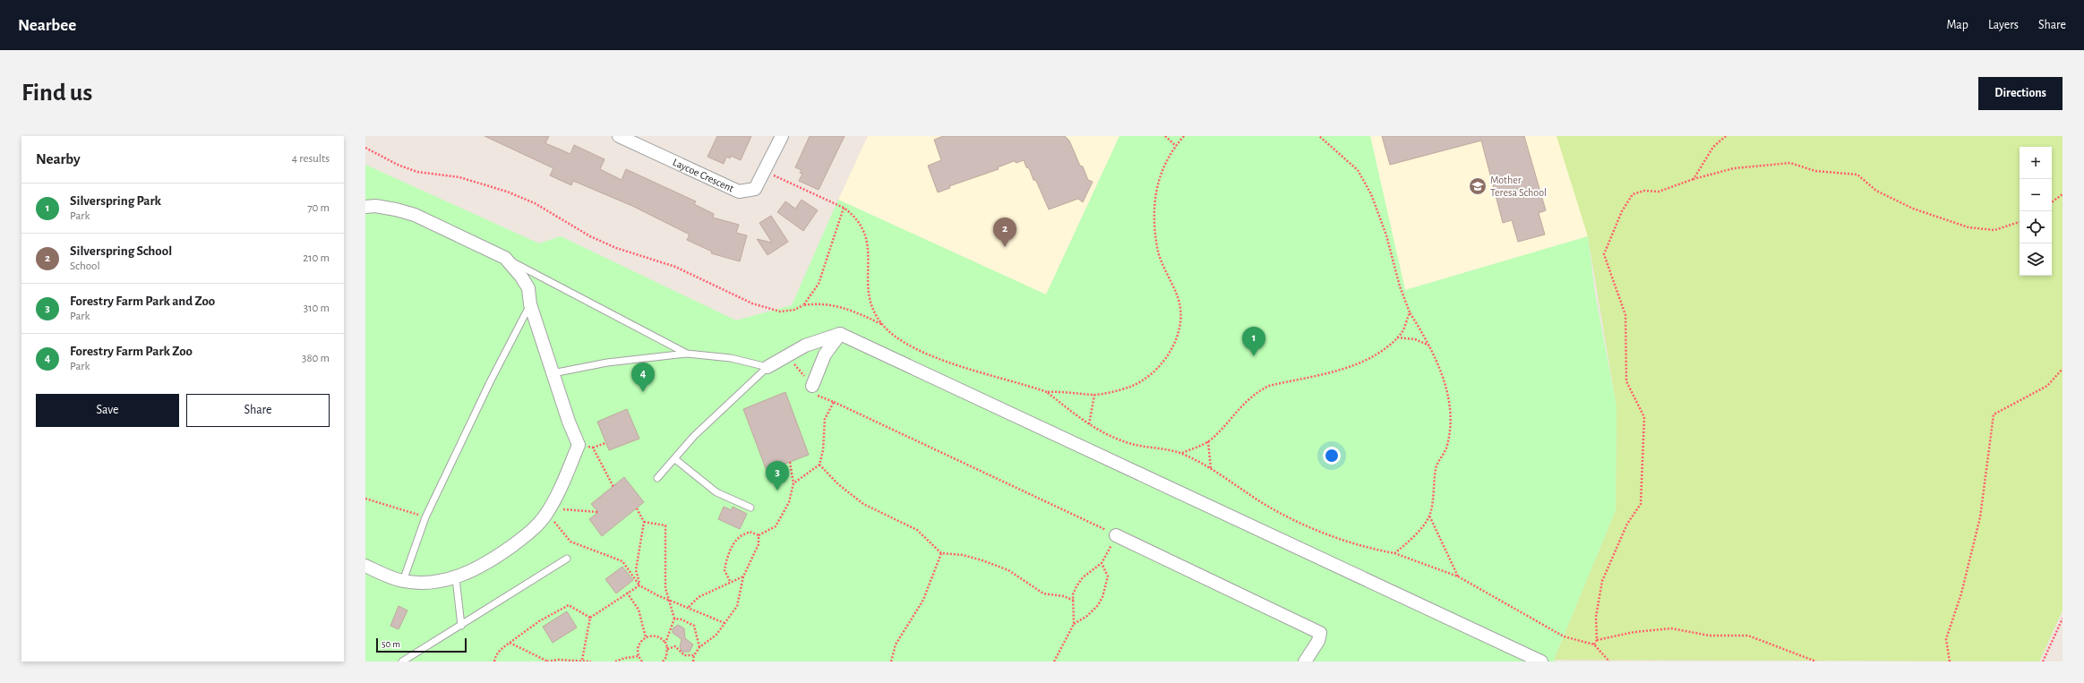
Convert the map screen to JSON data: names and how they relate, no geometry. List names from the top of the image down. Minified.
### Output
{"streets":{"street":["Laycoe Crescent"]},"places":{"school or university":["Mother Teresa School"]},"scale_bar":"50 m","page":{"header":"Nearbee","nav":["Map","Layers","Share"],"buttons":["Directions",["Save","Share"]],"title":"Find us","heading":["Nearby","4 results"],"map_buttons":["+","−"],"list":[{"mark":"1","name":"Silverspring Park","note":"Park","value":"70 m"},{"mark":"2","name":"Silverspring School","note":"School","value":"210 m"},{"mark":"3","name":"Forestry Farm Park and Zoo","note":"Park","value":"310 m"},{"mark":"4","name":"Forestry Farm Park Zoo","note":"Park","value":"380 m"}],"pins":["2","1","4","3"],"scale":"50 m"}}
